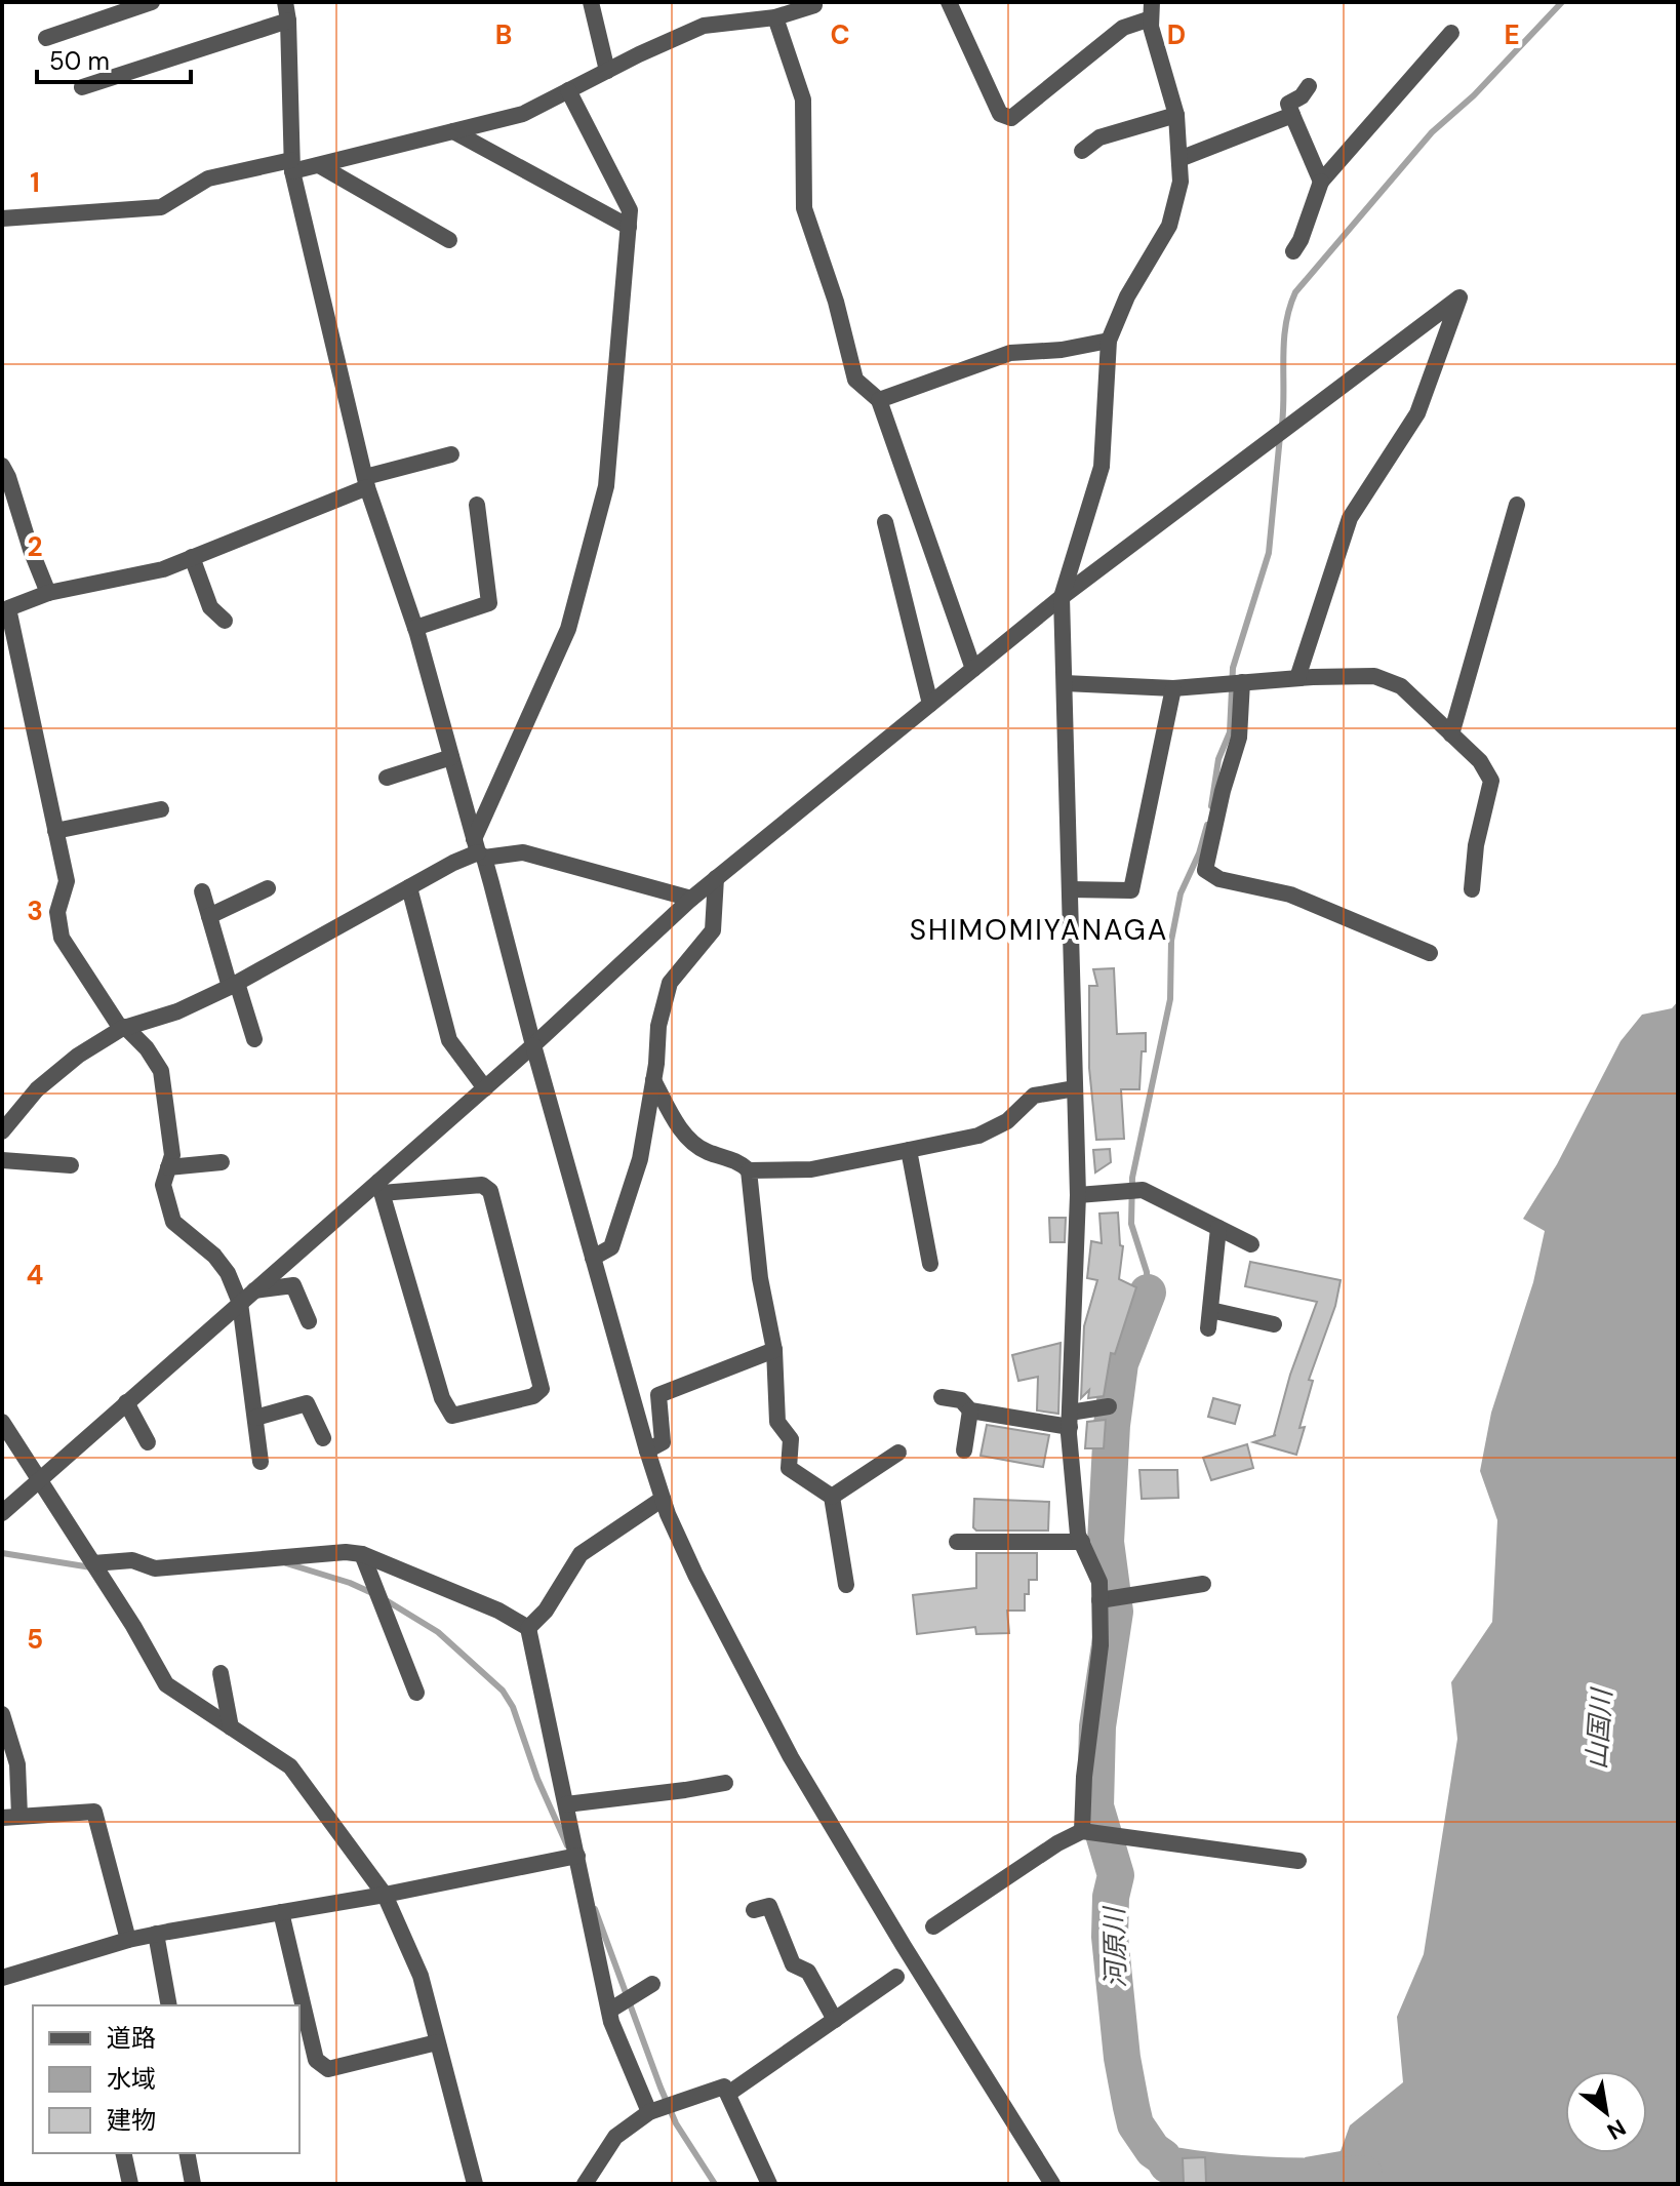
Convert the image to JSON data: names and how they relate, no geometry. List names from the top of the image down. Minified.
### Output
{"districts":["SHIMOMIYANAGA"],"water":["山国川","河原川"],"legend":["道路","水域","建物"],"scale_bar":"50 m","north":"bottom right","grid":{"columns":["B","C","D","E"],"rows":["1","2","3","4","5"]}}
